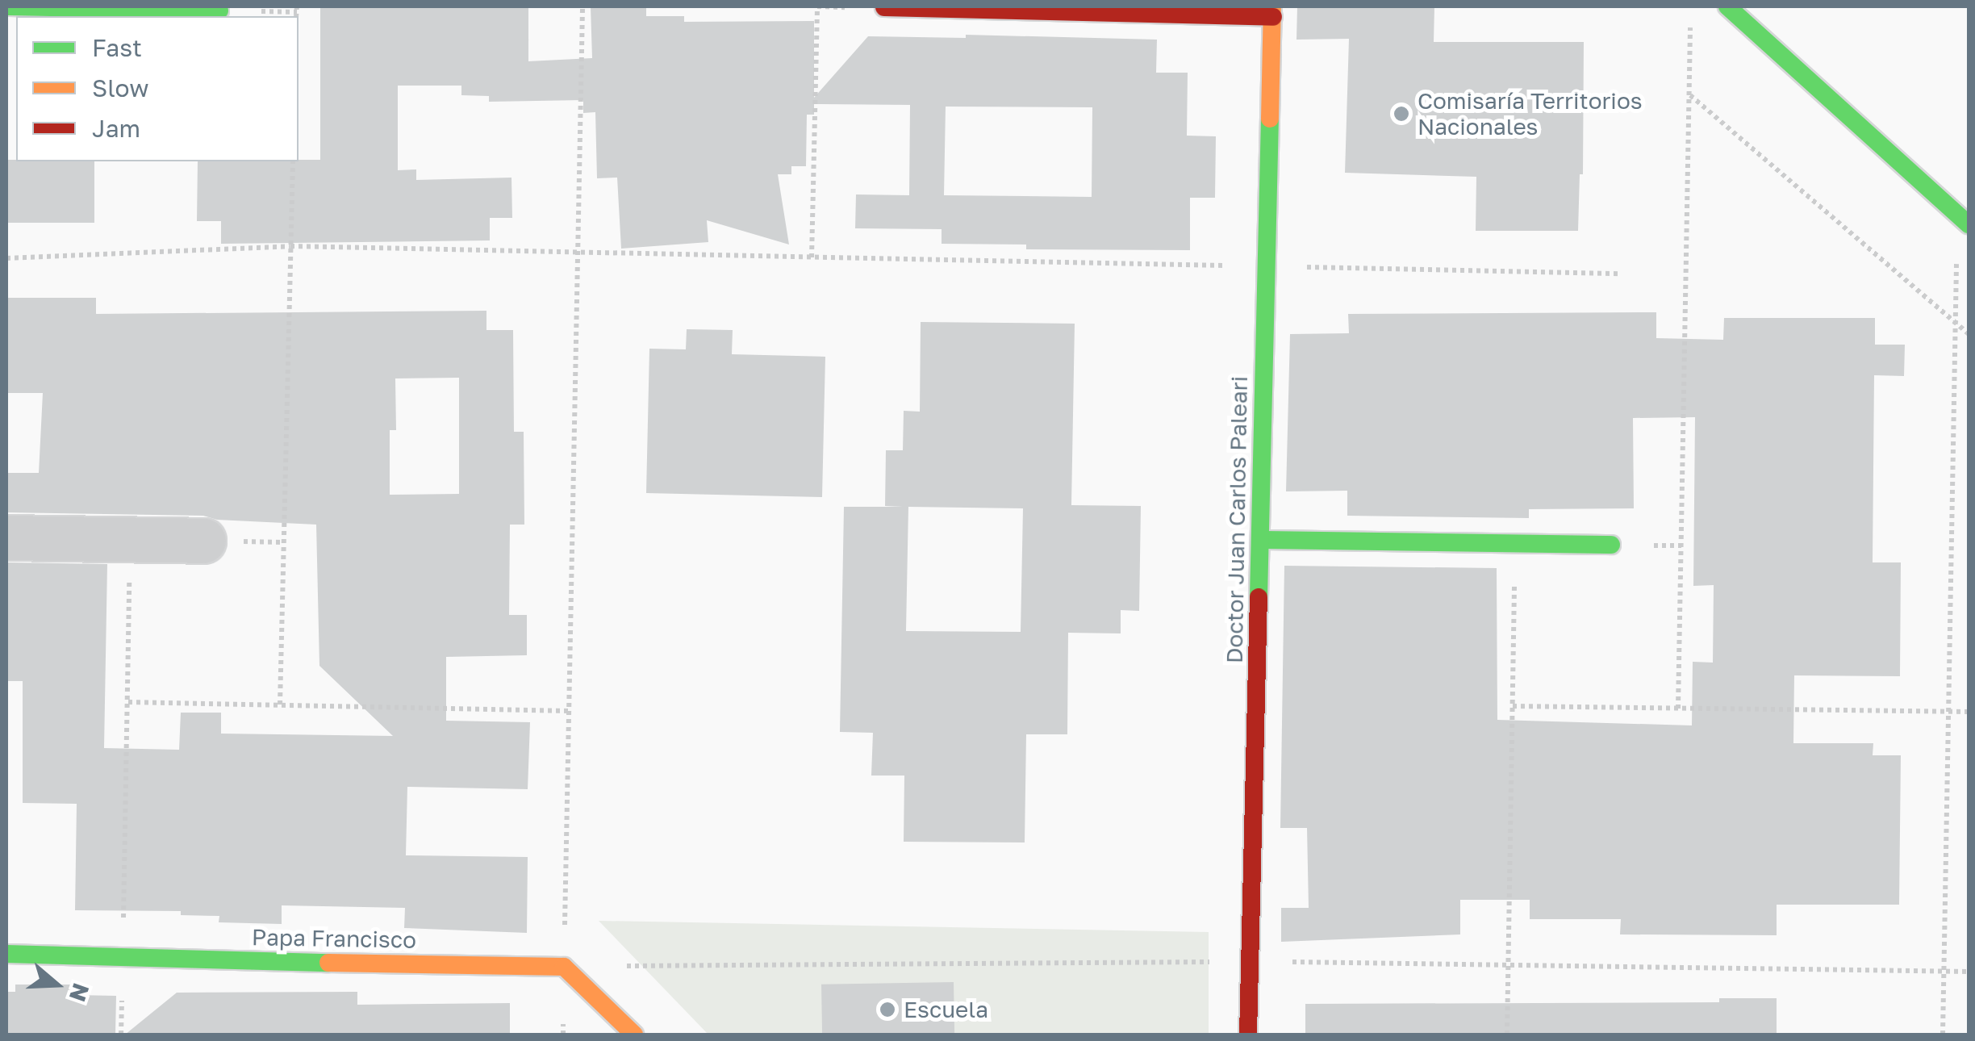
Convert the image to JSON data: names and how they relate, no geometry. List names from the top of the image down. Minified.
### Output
{"streets":{"street":["Doctor Juan Carlos Paleari","Papa Francisco"]},"places":["Comisaría Territorios Nacionales","Escuela"],"legend":["Fast","Slow","Jam"],"north":"right"}
